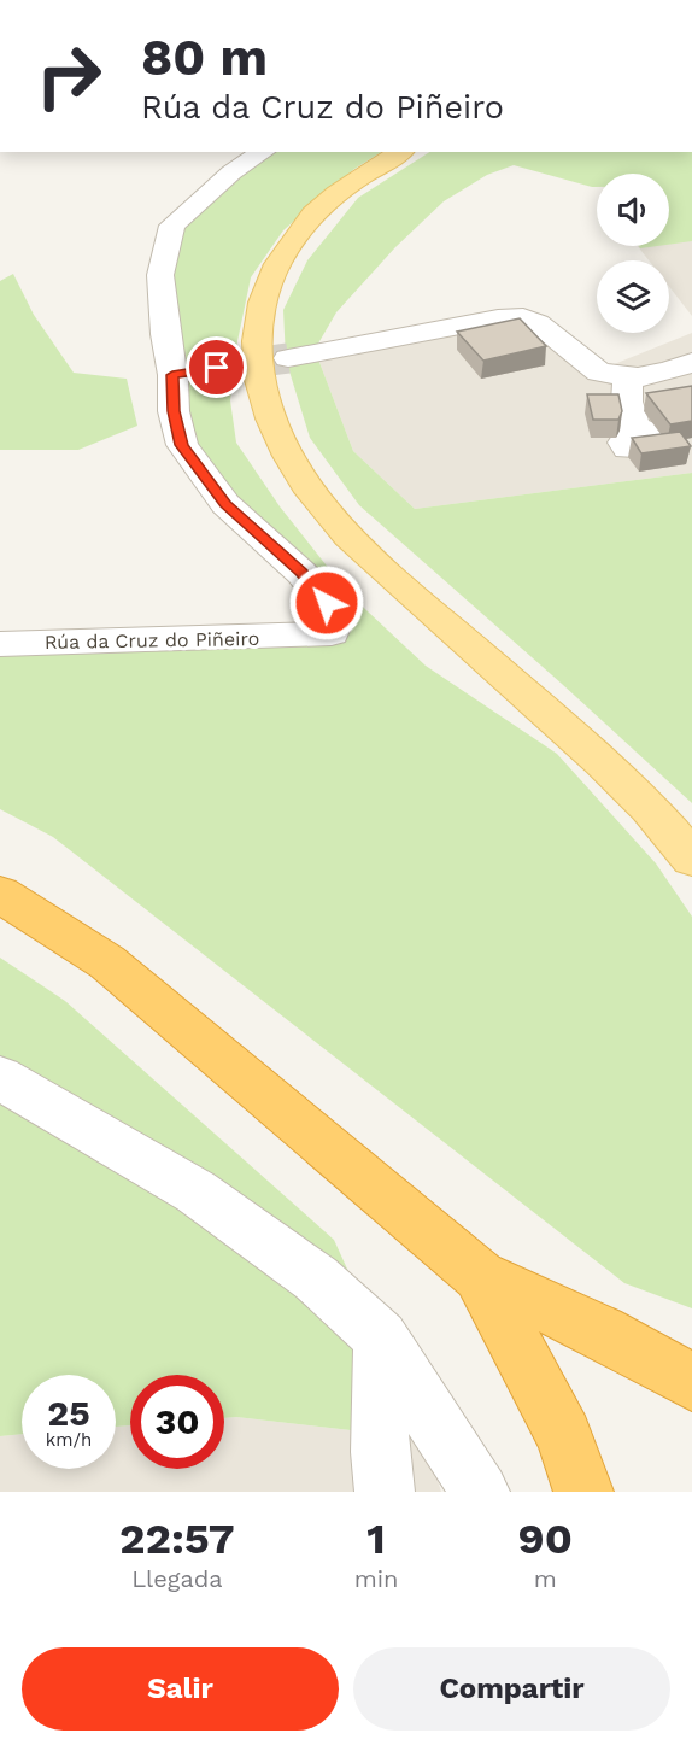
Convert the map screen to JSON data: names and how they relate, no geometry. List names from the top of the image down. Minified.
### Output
{"streets":{"street":["Rúa da Cruz do Piñeiro"]},"page":{"turn":["80 m","Rúa da Cruz do Piñeiro"],"speed":"25 km/h","limit":"30","eta":["22:57","Llegada","1","min","90","m"],"buttons":["Salir","Compartir"]}}
